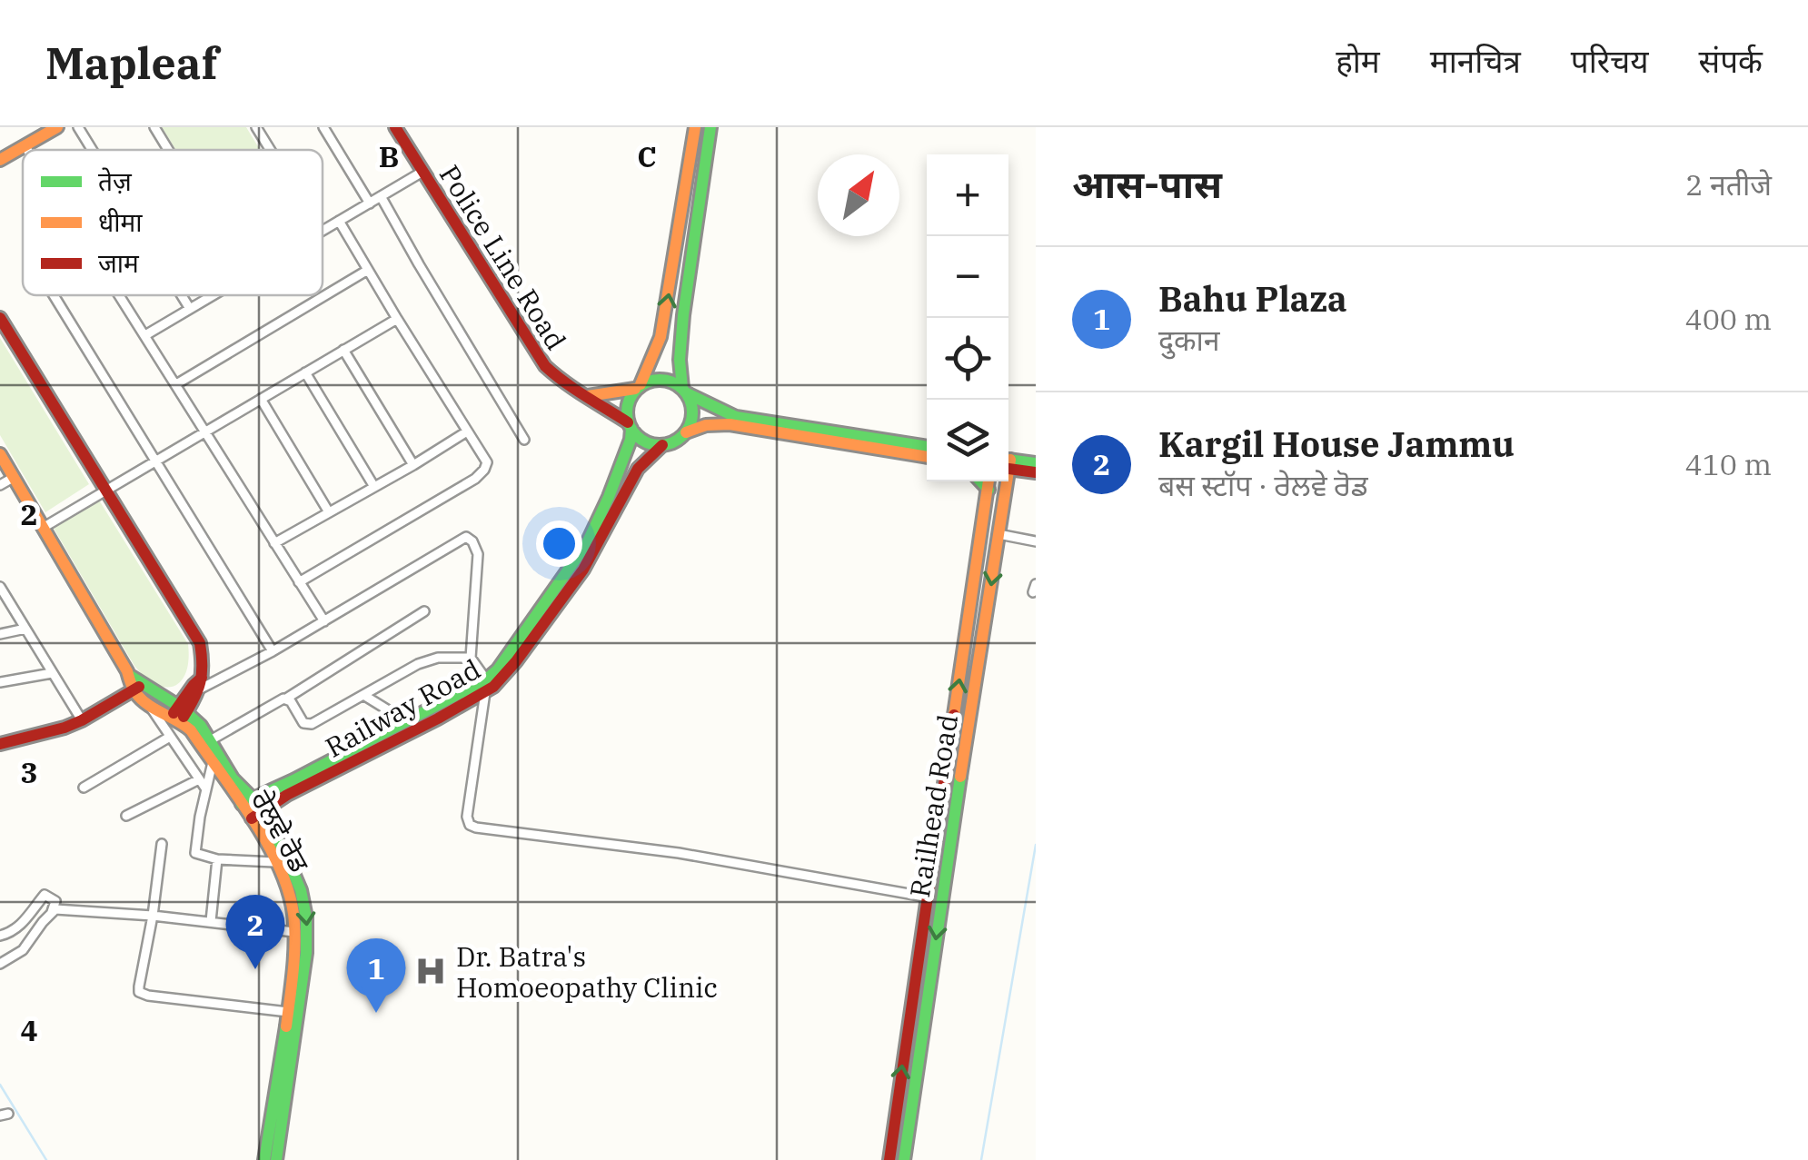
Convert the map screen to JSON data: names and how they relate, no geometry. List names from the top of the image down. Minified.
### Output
{"streets":{"main road":["Police Line Road","Railway Road","Railhead Road","ਰੇਲਵੇ ਰੋਡ"]},"crossings":[["Police Line Road","Railway Road"],["Railway Road","ਰੇਲਵੇ ਰੋਡ"]],"places":{"hospital":["Dr. Batra's Homoeopathy Clinic"]},"legend":["तेज़","धीमा","जाम"],"north":"top right","page":{"header":"Mapleaf","nav":["होम","मानचित्र","परिचय","संपर्क"],"heading":["आस-पास","2 नतीजे"],"map_buttons":["+","−"],"list":[{"mark":"1","name":"Bahu Plaza","note":"दुकान","value":"400 m"},{"mark":"2","name":"Kargil House Jammu","note":"बस स्टॉप · ਰੇਲਵੇ ਰੋਡ","value":"410 m"}],"pins":["2","1"]},"grid":{"columns":["B","C"],"rows":["2","3","4"]}}
